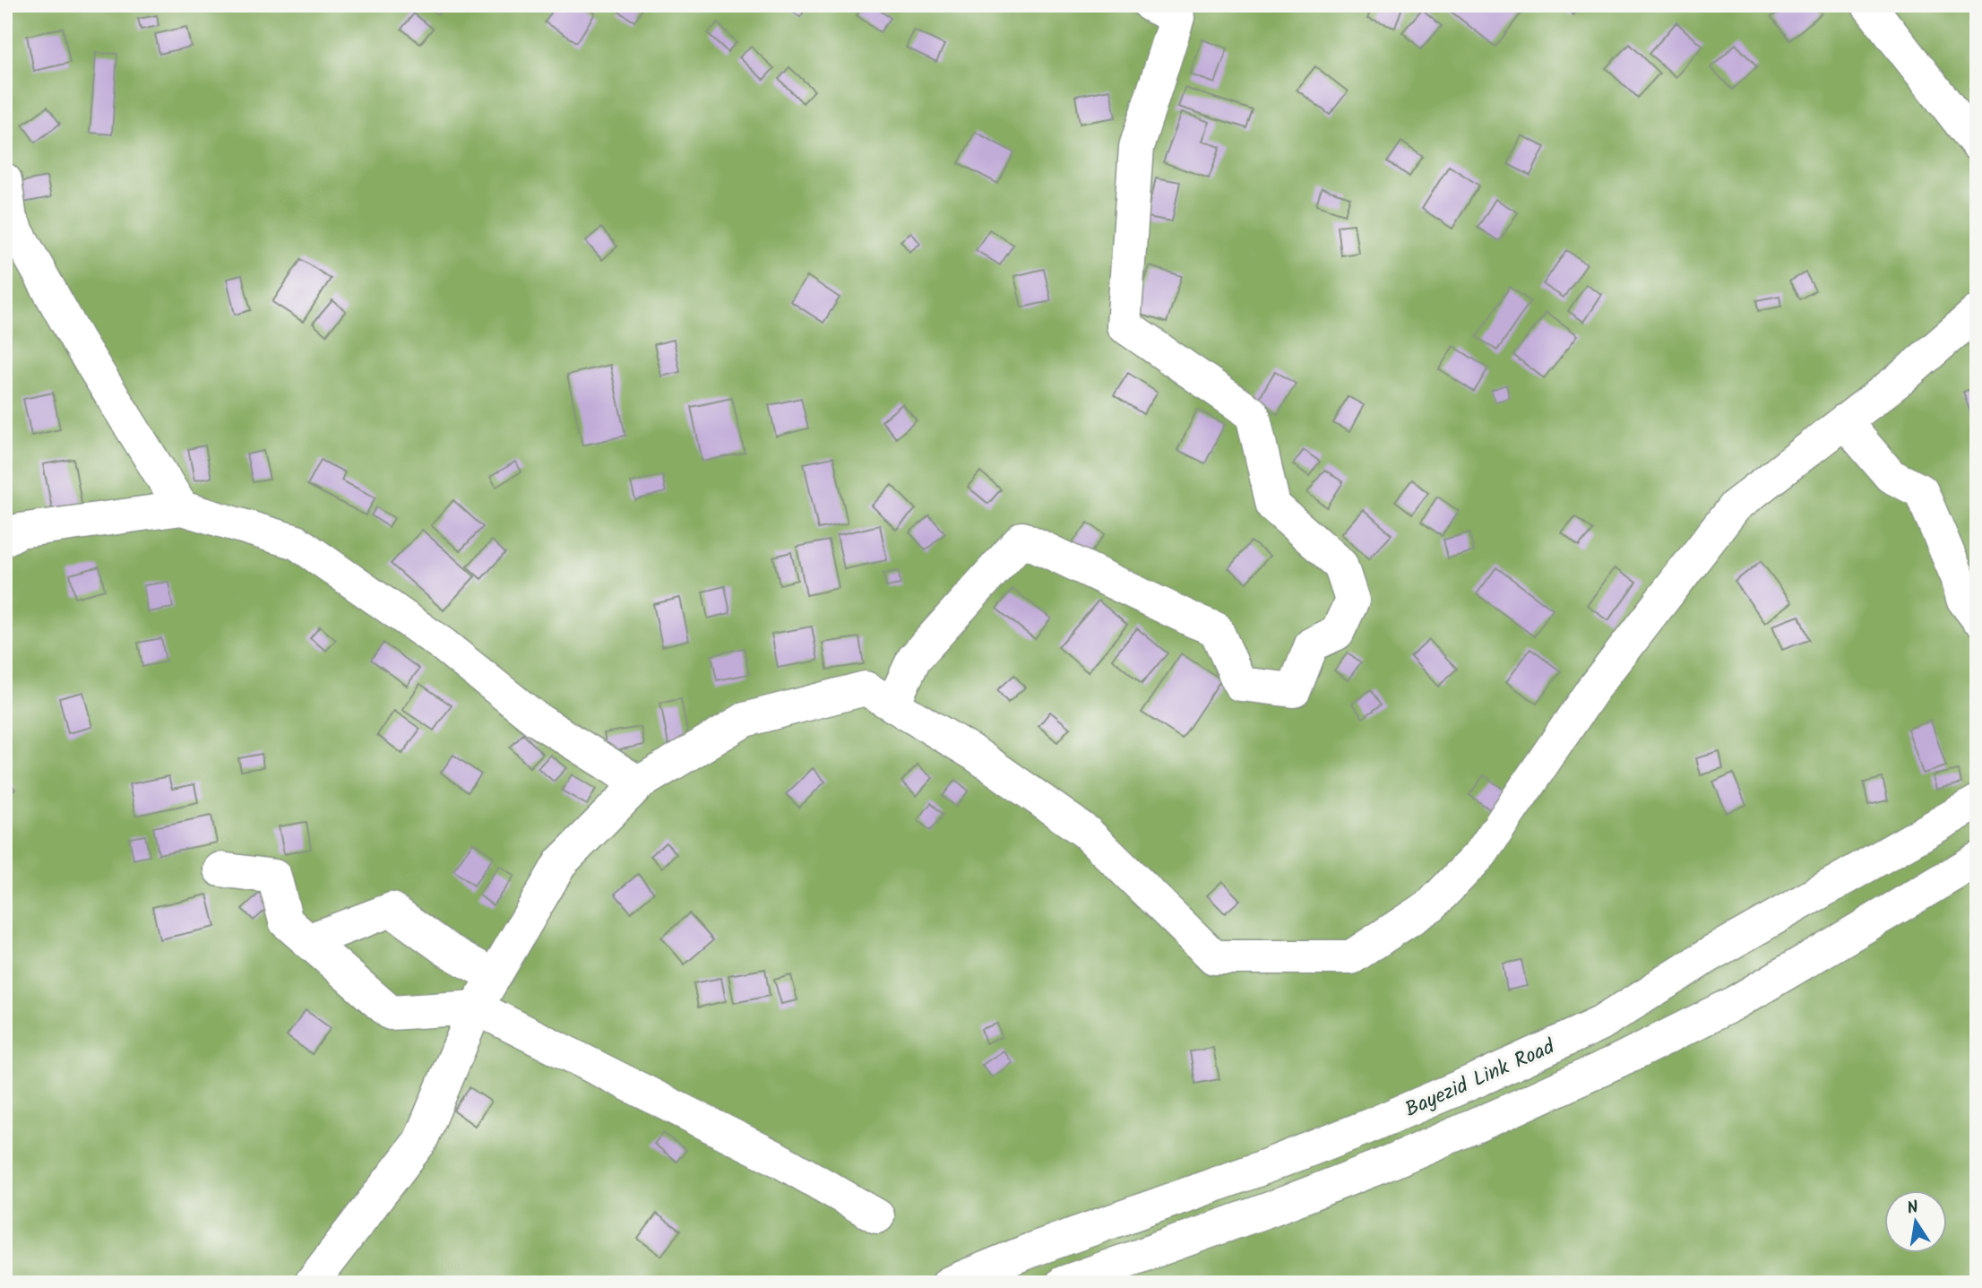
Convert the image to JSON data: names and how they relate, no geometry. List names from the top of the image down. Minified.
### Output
{"streets":{"street":["Bayezid Link Road"]},"north":"top"}
